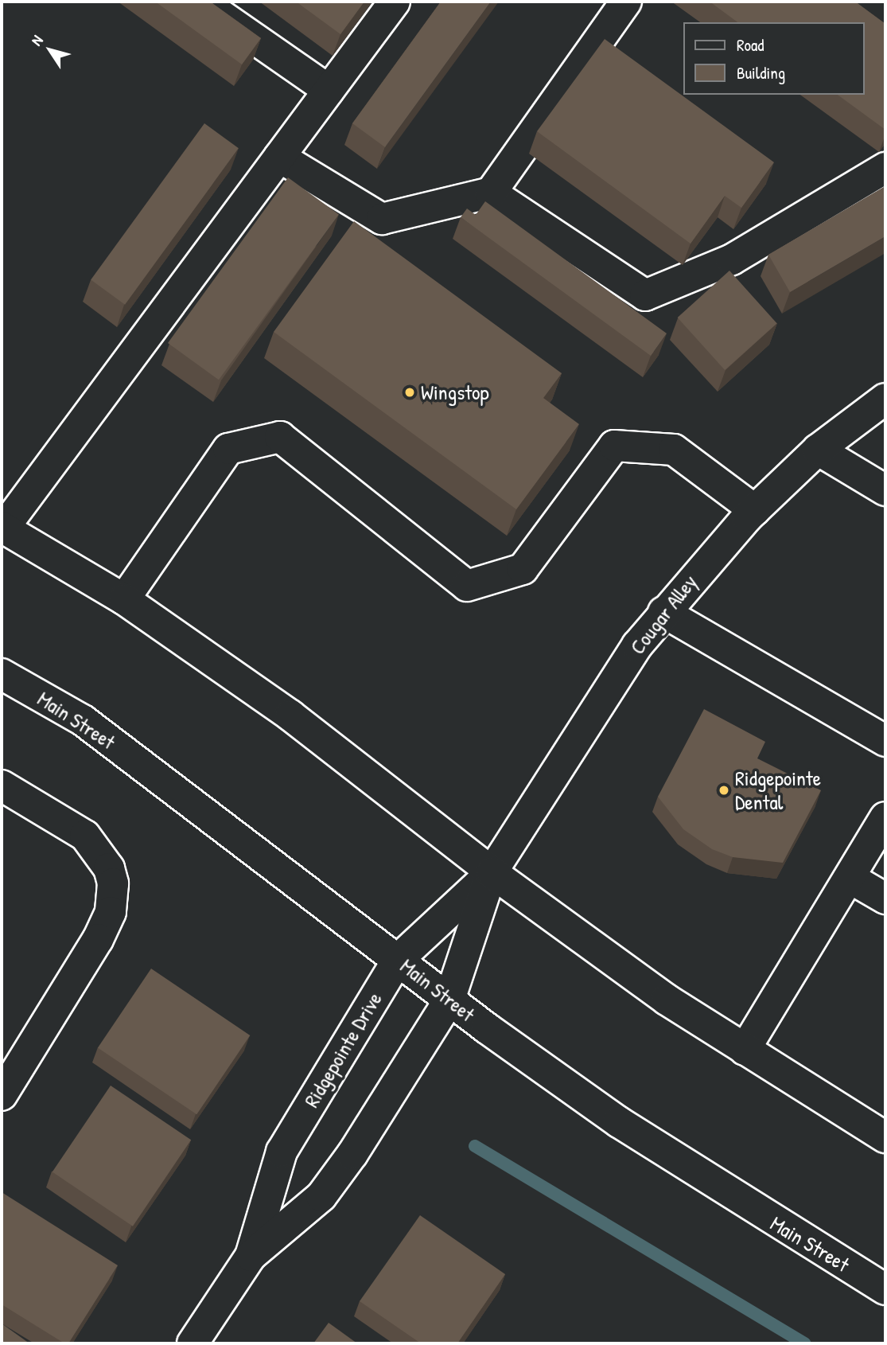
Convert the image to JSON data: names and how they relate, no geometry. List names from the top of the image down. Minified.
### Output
{"streets":{"main road":["Cougar Alley","Main Street","Ridgepointe Drive"]},"crossings":[["Cougar Alley","Ridgepointe Drive"],["Main Street","Ridgepointe Drive"]],"places":["Wingstop","Ridgepointe Dental"],"legend":["Road","Building"],"north":"top left"}
